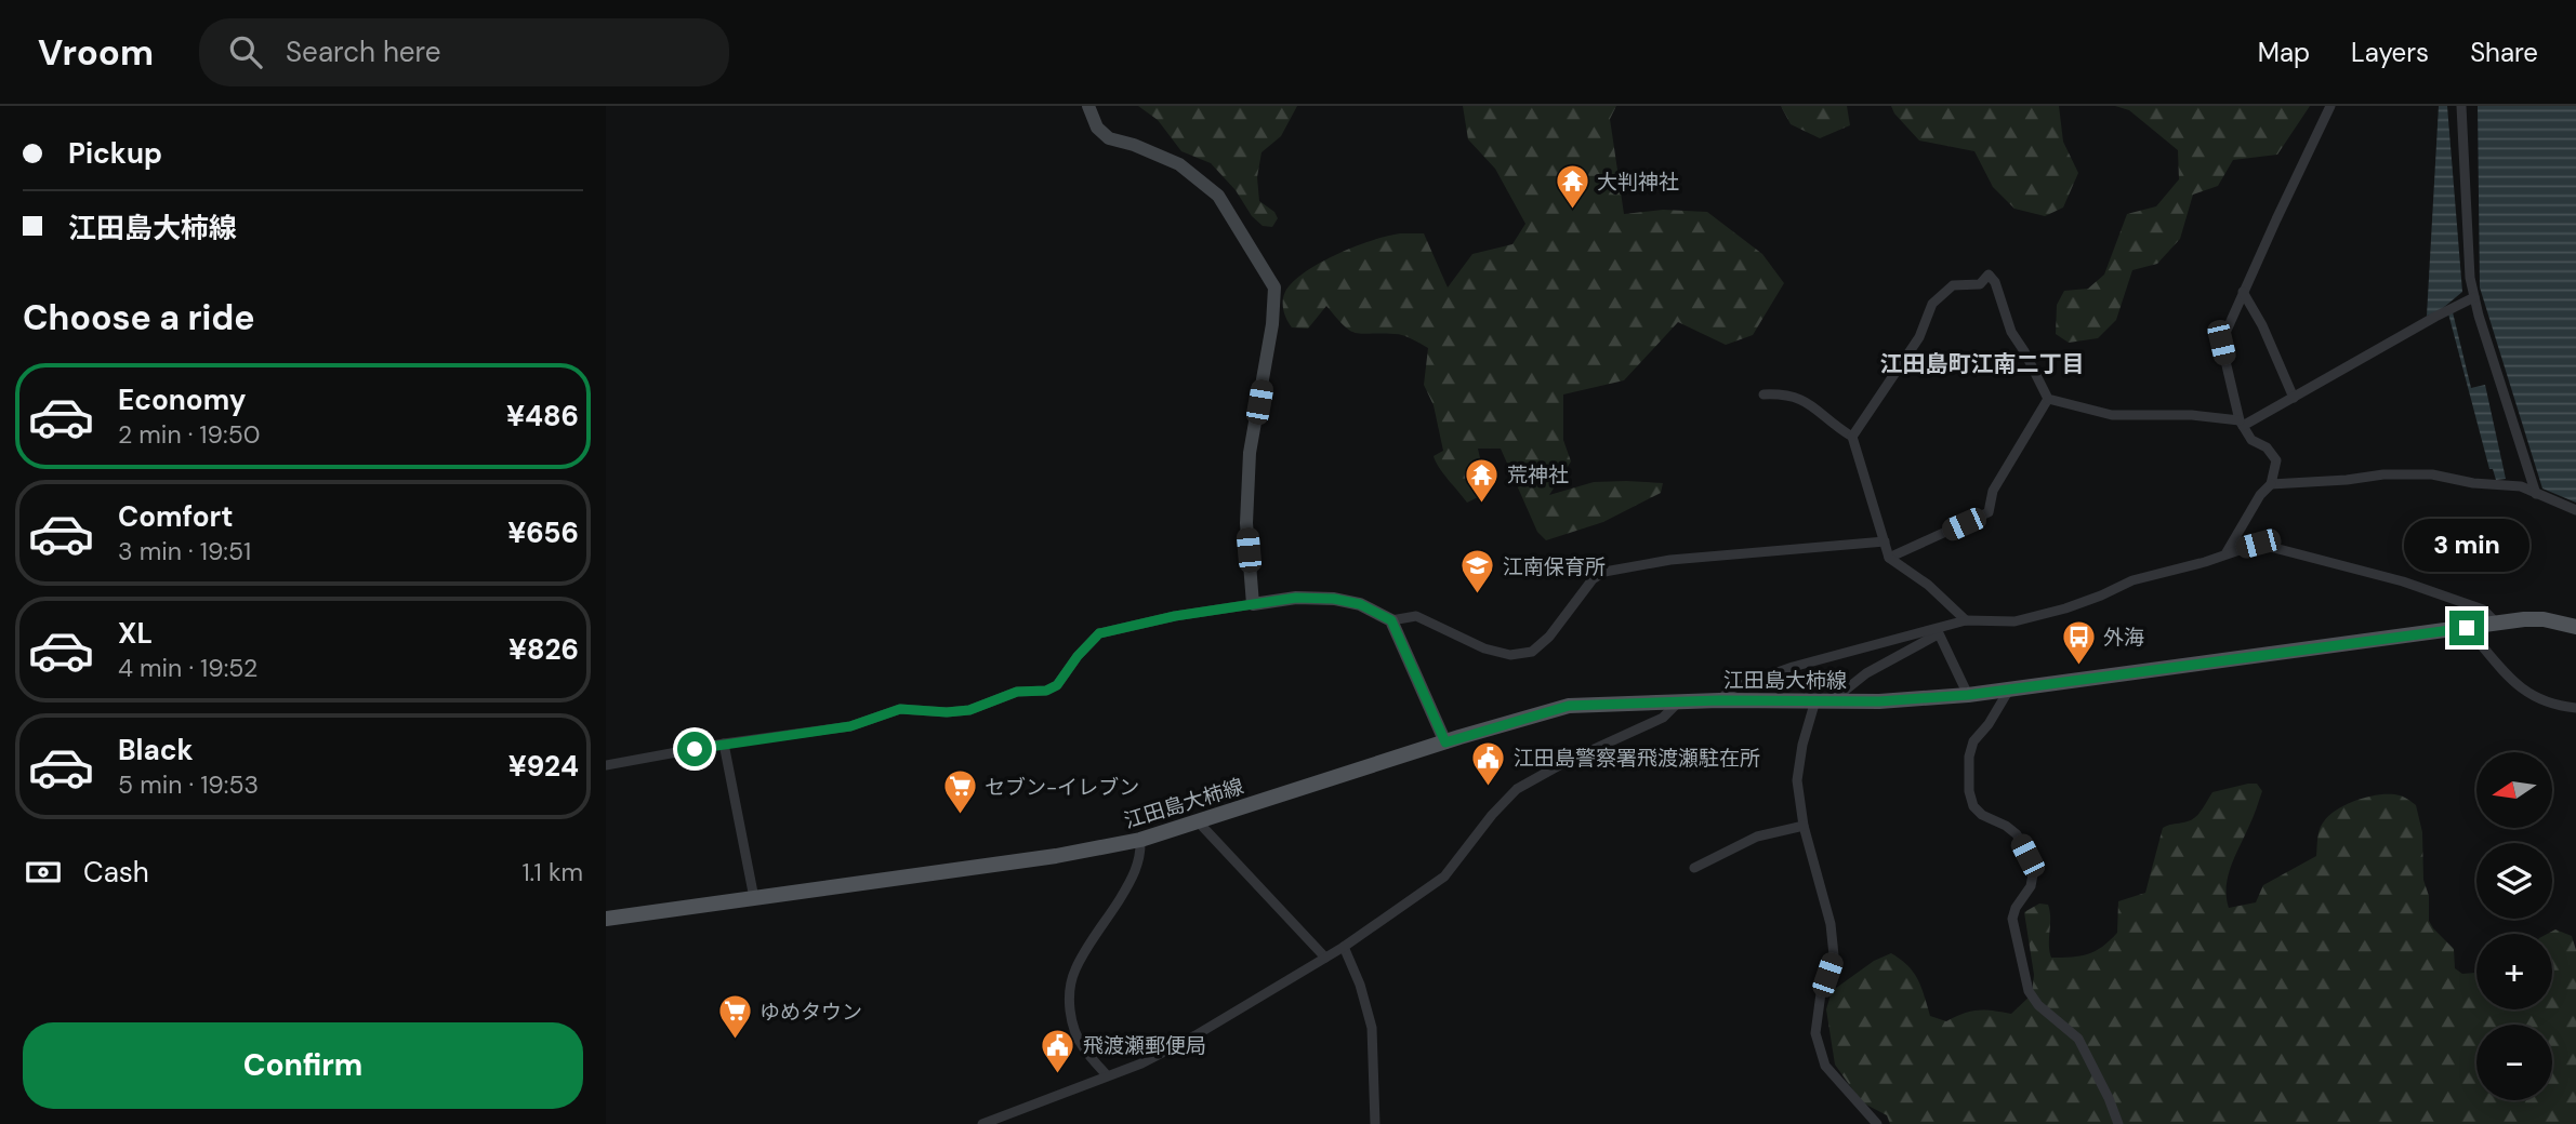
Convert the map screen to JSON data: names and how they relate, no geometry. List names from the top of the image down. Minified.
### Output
{"streets":{"main road":["江田島大柿線"]},"districts":["江田島町江南二丁目"],"places":{"temple":["大判神社","荒神社"],"school or university":["江南保育所"],"bus stop":["外海"],"public building":["江田島警察署飛渡瀬駐在所","飛渡瀬郵便局"],"supermarket":["セブン-イレブン","ゆめタウン"]},"north":"left","page":{"header":"Vroom","search":"Search here","nav":["Map","Layers","Share"],"banner":["Pickup","江田島大柿線"],"heading":"Choose a ride","list":[{"name":"Economy","note":"2 min · 19:50","value":"¥486"},{"name":"Comfort","note":"3 min · 19:51","value":"¥656"},{"name":"XL","note":"4 min · 19:52","value":"¥826"},{"name":"Black","note":"5 min · 19:53","value":"¥924"}],"bubble":"3 min","map_buttons":["+","−"],"pay":["Cash","1.1 km"],"buttons":"Confirm"}}
